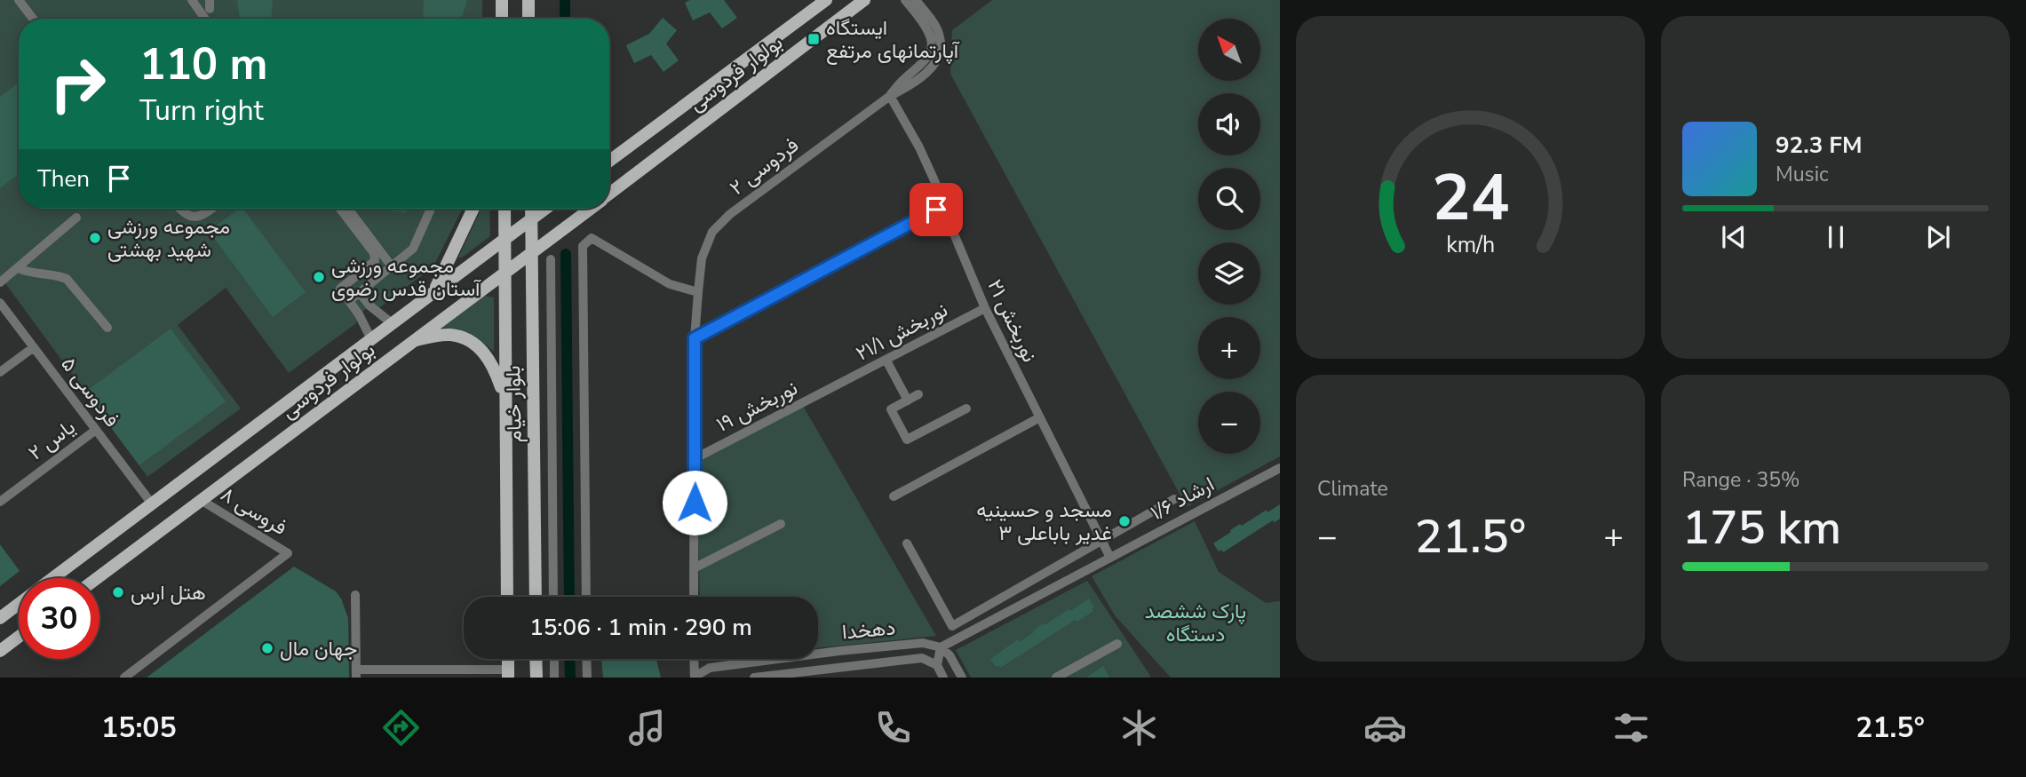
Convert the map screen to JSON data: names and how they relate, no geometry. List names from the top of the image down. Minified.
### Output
{"streets":{"main road":["بولوار فردوسی","بلوار خیام"],"street":["فردوسی ۲","نوربخش ۲۱","نوربخش ۲۱/۱","فردوسی ۵","نوربخش ۱۹","یاس ۲","ارشاد ۱/۶","فروسی ۸","دهخدا"]},"crossings":[["بولوار فردوسی","فردوسی ۵"],["بولوار فردوسی","بلوار خیام"],["بولوار فردوسی","فروسی ۸"],["فردوسی ۲","نوربخش ۲۱"],["فردوسی ۲","نوربخش ۱۹"],["نوربخش ۲۱","نوربخش ۲۱/۱"],["نوربخش ۲۱","ارشاد ۱/۶"],["نوربخش ۲۱/۱","نوربخش ۱۹"],["فردوسی ۵","یاس ۲"],["ارشاد ۱/۶","دهخدا"]],"parks":["پارک‌ ششصد دستگاه"],"places":{"transit":["ایستگاه آپارتمانهای مرتفع"],"other":["مجموعه ورزشی شهید بهشتی","مجموعه ورزشی آستان قدس رضوی","مسجد و حسینیه غدیر باباعلی ۳","هتل ارس","جهان مال"]},"north":"top left","page":{"map_buttons":["+","−"],"turn":["110 m","Turn right"],"song":["92.3 FM","Music"],"then":"Then","tile":["Climate",["Range · 35%","175 km"]],"heat":["−","21.5°","+"],"limit":"30","trip":"15:06 · 1 min · 290 m","tabs":["15:05","21.5°"],"gauge":["24","km/h"]}}
